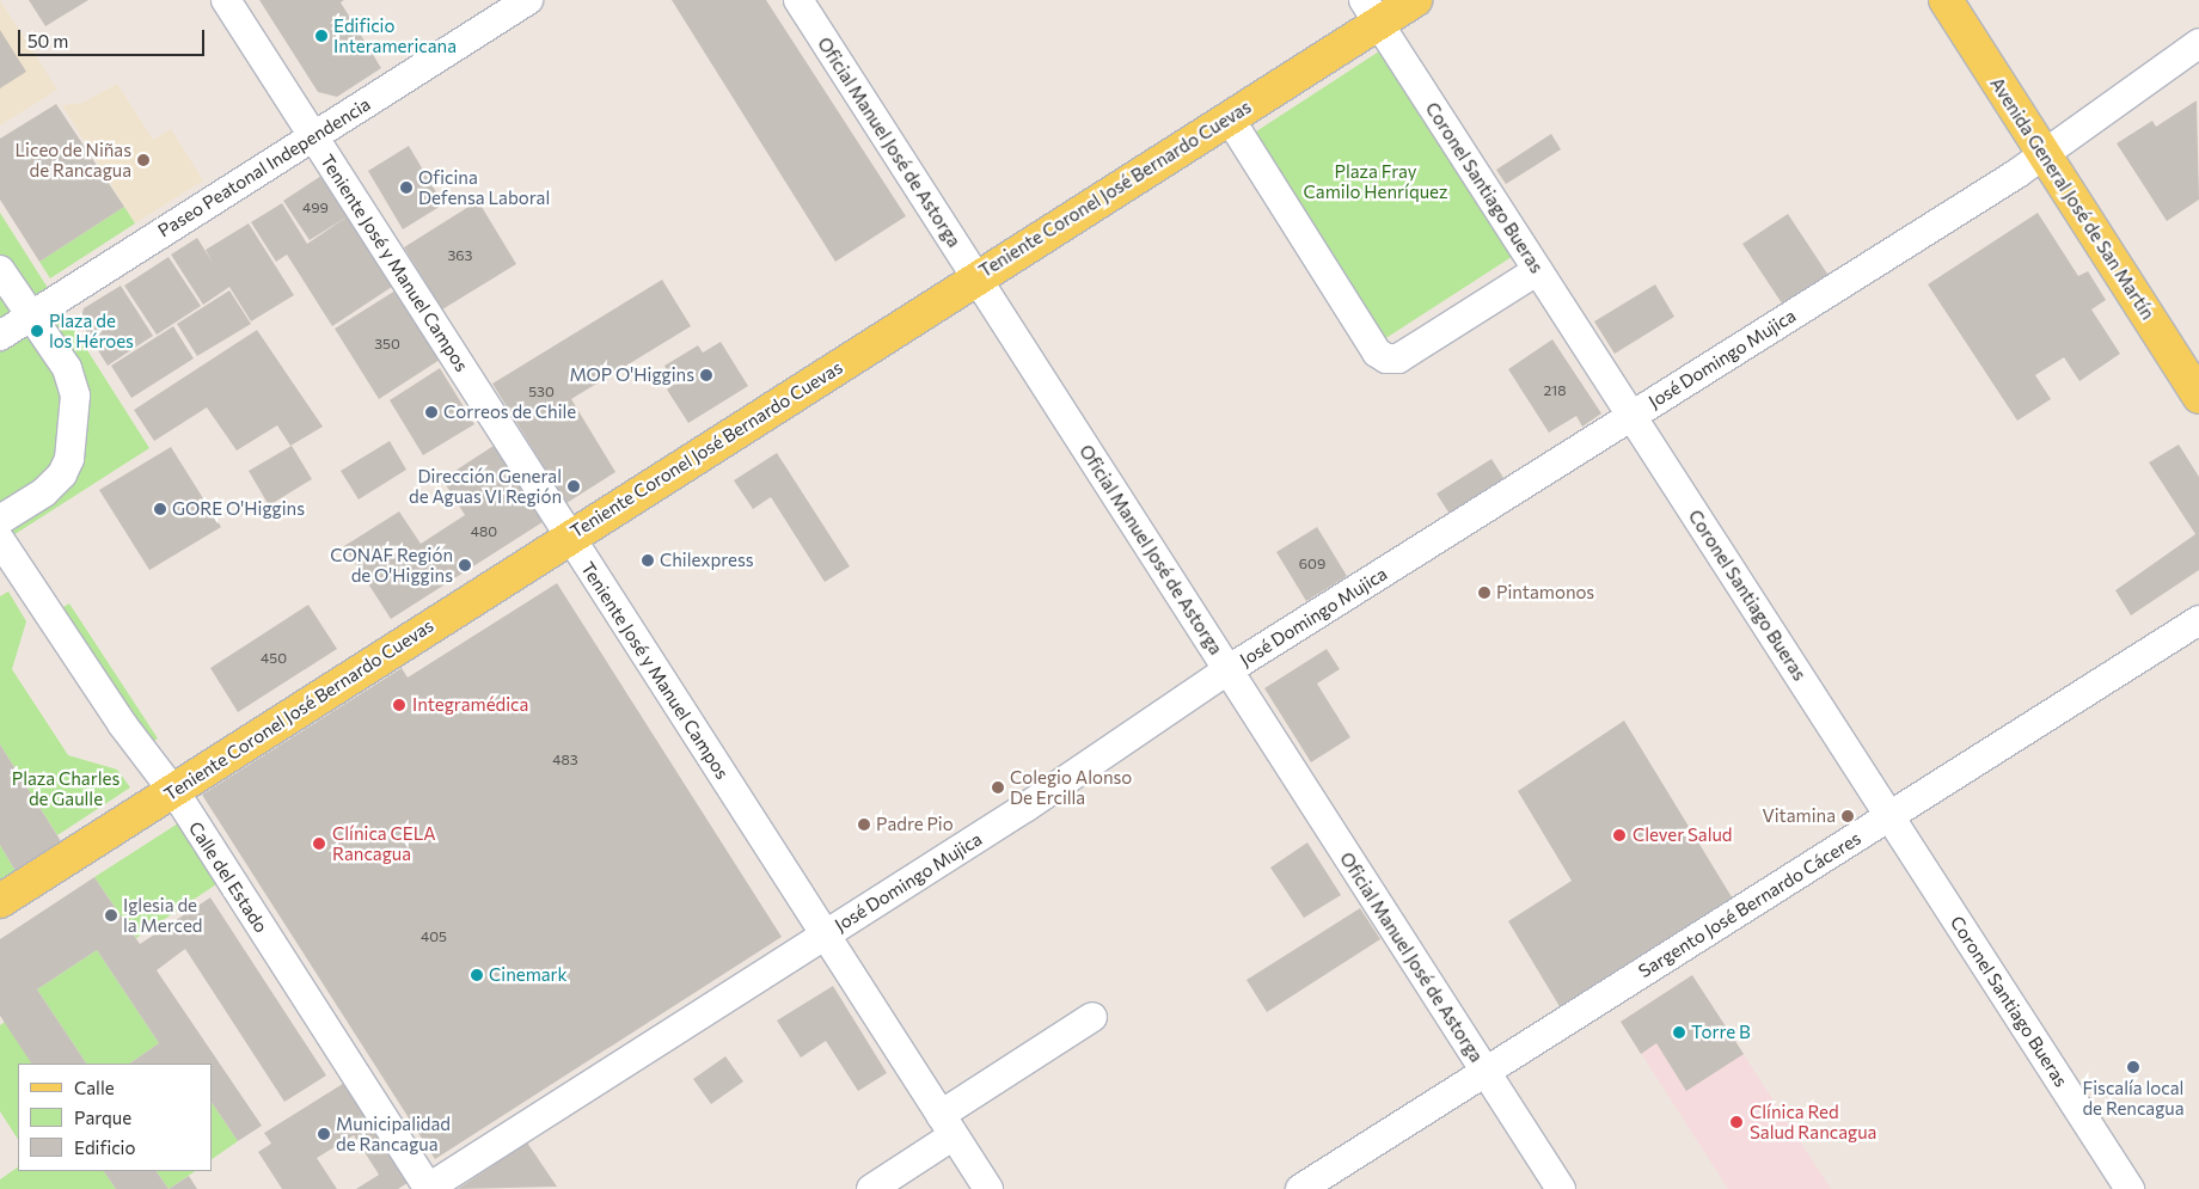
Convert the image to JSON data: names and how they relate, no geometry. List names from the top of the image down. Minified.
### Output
{"streets":{"main road":["Teniente Coronel José Bernardo Cuevas","Avenida General José de San Martín"],"street":["Oficial Manuel José de Astorga","Paseo Peatonal Independencia","Coronel Santiago Bueras","Teniente José y Manuel Campos","José Domingo Mujica","Calle del Estado","Sargento José Bernardo Cáceres"]},"crossings":[["Oficial Manuel José de Astorga","Teniente Coronel José Bernardo Cuevas"],["Oficial Manuel José de Astorga","José Domingo Mujica"],["Oficial Manuel José de Astorga","Sargento José Bernardo Cáceres"],["Paseo Peatonal Independencia","Teniente José y Manuel Campos"],["Coronel Santiago Bueras","Teniente Coronel José Bernardo Cuevas"],["Coronel Santiago Bueras","José Domingo Mujica"],["Coronel Santiago Bueras","Sargento José Bernardo Cáceres"],["Teniente Coronel José Bernardo Cuevas","Teniente José y Manuel Campos"],["Teniente Coronel José Bernardo Cuevas","Calle del Estado"],["Avenida General José de San Martín","José Domingo Mujica"],["Teniente José y Manuel Campos","José Domingo Mujica"],["José Domingo Mujica","Calle del Estado"]],"parks":["Plaza Fray Camilo Henríquez","Plaza Charles de Gaulle"],"places":["Edificio Interamericana","Liceo de Niñas de Rancagua","Oficina Defensa Laboral","Plaza de los Héroes","MOP O'Higgins","Correos de Chile","Dirección General de Aguas VI Región","GORE O'Higgins","Chilexpress","CONAF Región de O'Higgins","Pintamonos","Integramédica","Colegio Alonso De Ercilla","Vitamina","Padre Pio","Clever Salud","Clínica CELA Rancagua","Iglesia de la Merced","Cinemark","Torre B","Fiscalía local de Rencagua","Clínica Red Salud Rancagua","Municipalidad de Rancagua"],"house_numbers":["499","363","350","218","530","480","609","450","483","405"],"legend":["Calle","Parque","Edificio"],"scale_bar":"50 m"}
